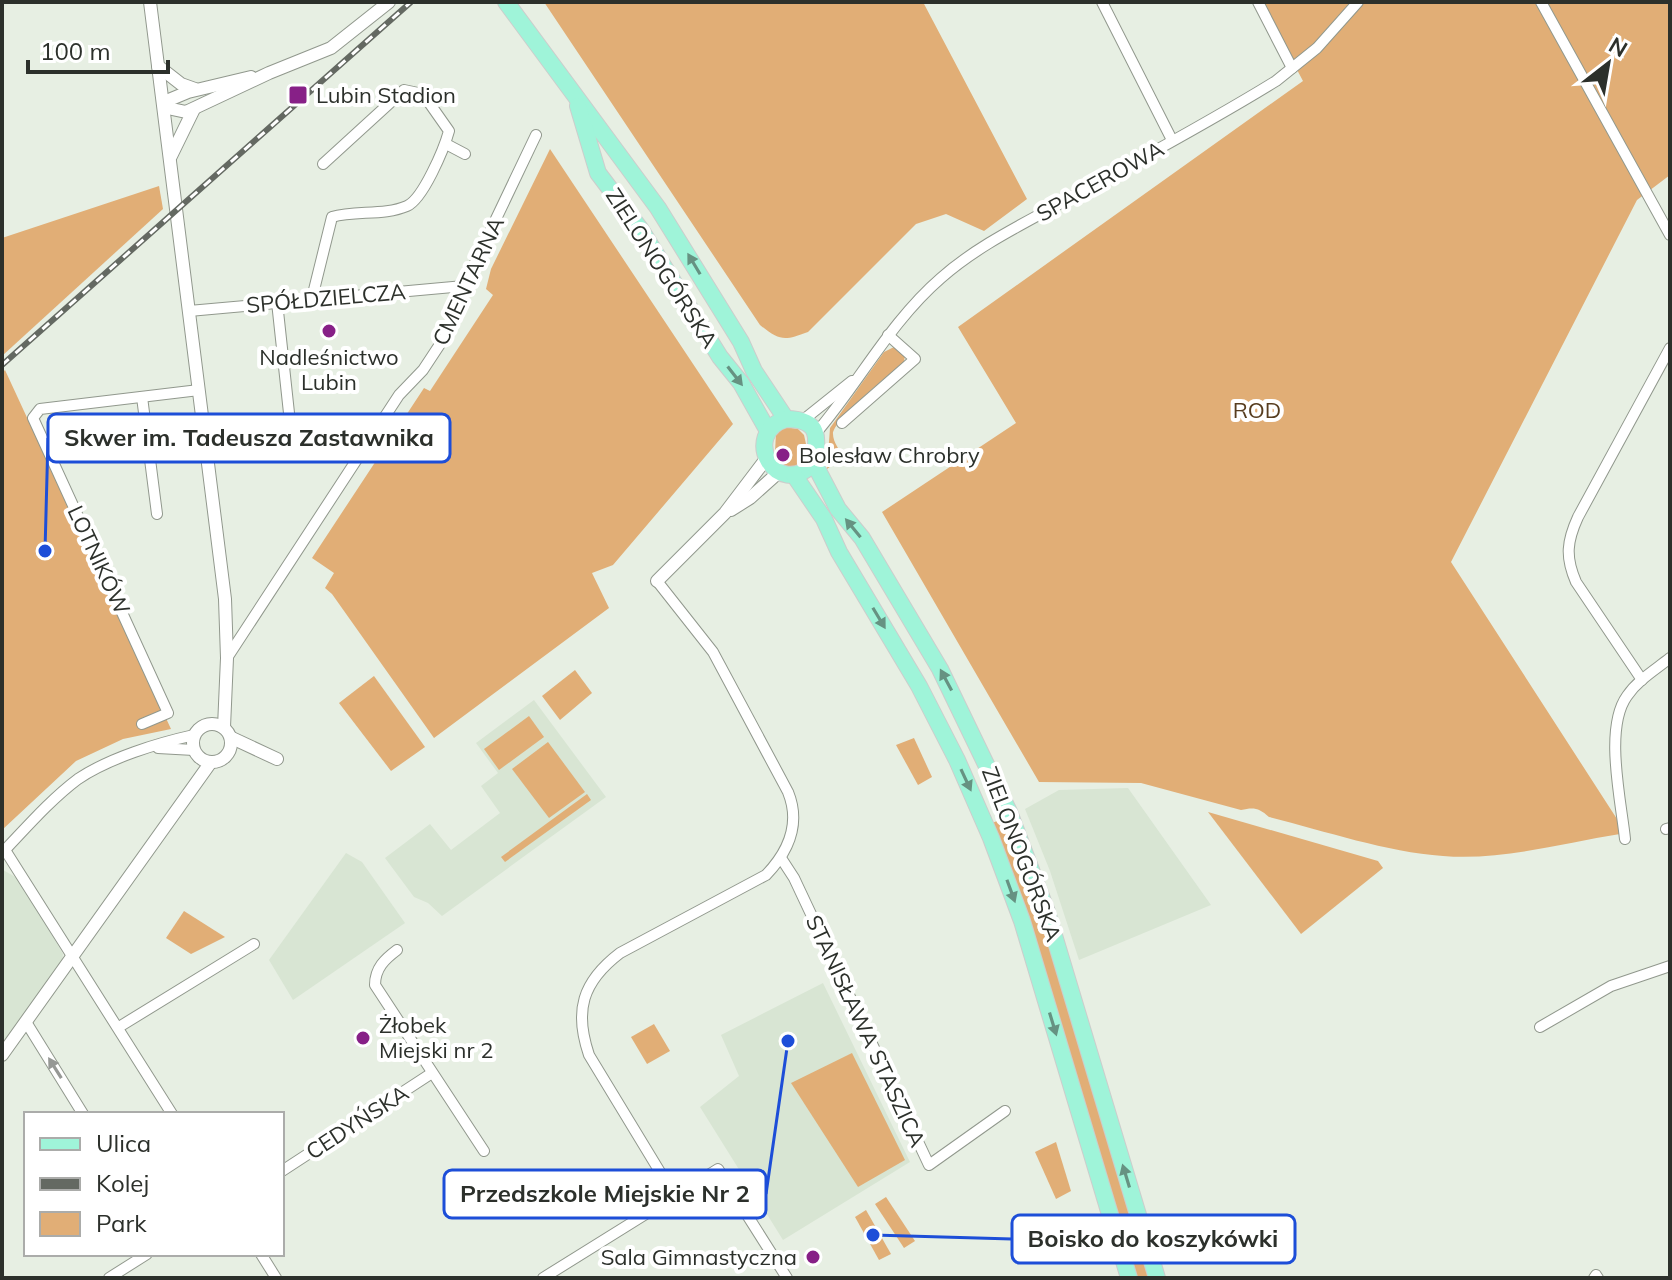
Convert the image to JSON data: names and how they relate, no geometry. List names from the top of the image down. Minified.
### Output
{"streets":{"main road":["ZIELONOGÓRSKA"],"street":["SPACEROWA","CMENTARNA","SPÓŁDZIELCZA","LOTNIKÓW","STANISŁAWA STASZICA","CEDYŃSKA"]},"crossings":[["SPACEROWA","ZIELONOGÓRSKA"],["CMENTARNA","SPÓŁDZIELCZA"]],"parks":["ROD"],"places":{"transit":["Lubin Stadion"],"other":["Nadleśnictwo Lubin","Bolesław Chrobry","Skwer im. Tadeusza Zastawnika","Żłobek Miejski nr 2","Przedszkole Miejskie Nr 2","Boisko do koszykówki","Sala Gimnastyczna"]},"legend":["Ulica","Kolej","Park"],"scale_bar":"100 m","north":"top right"}
